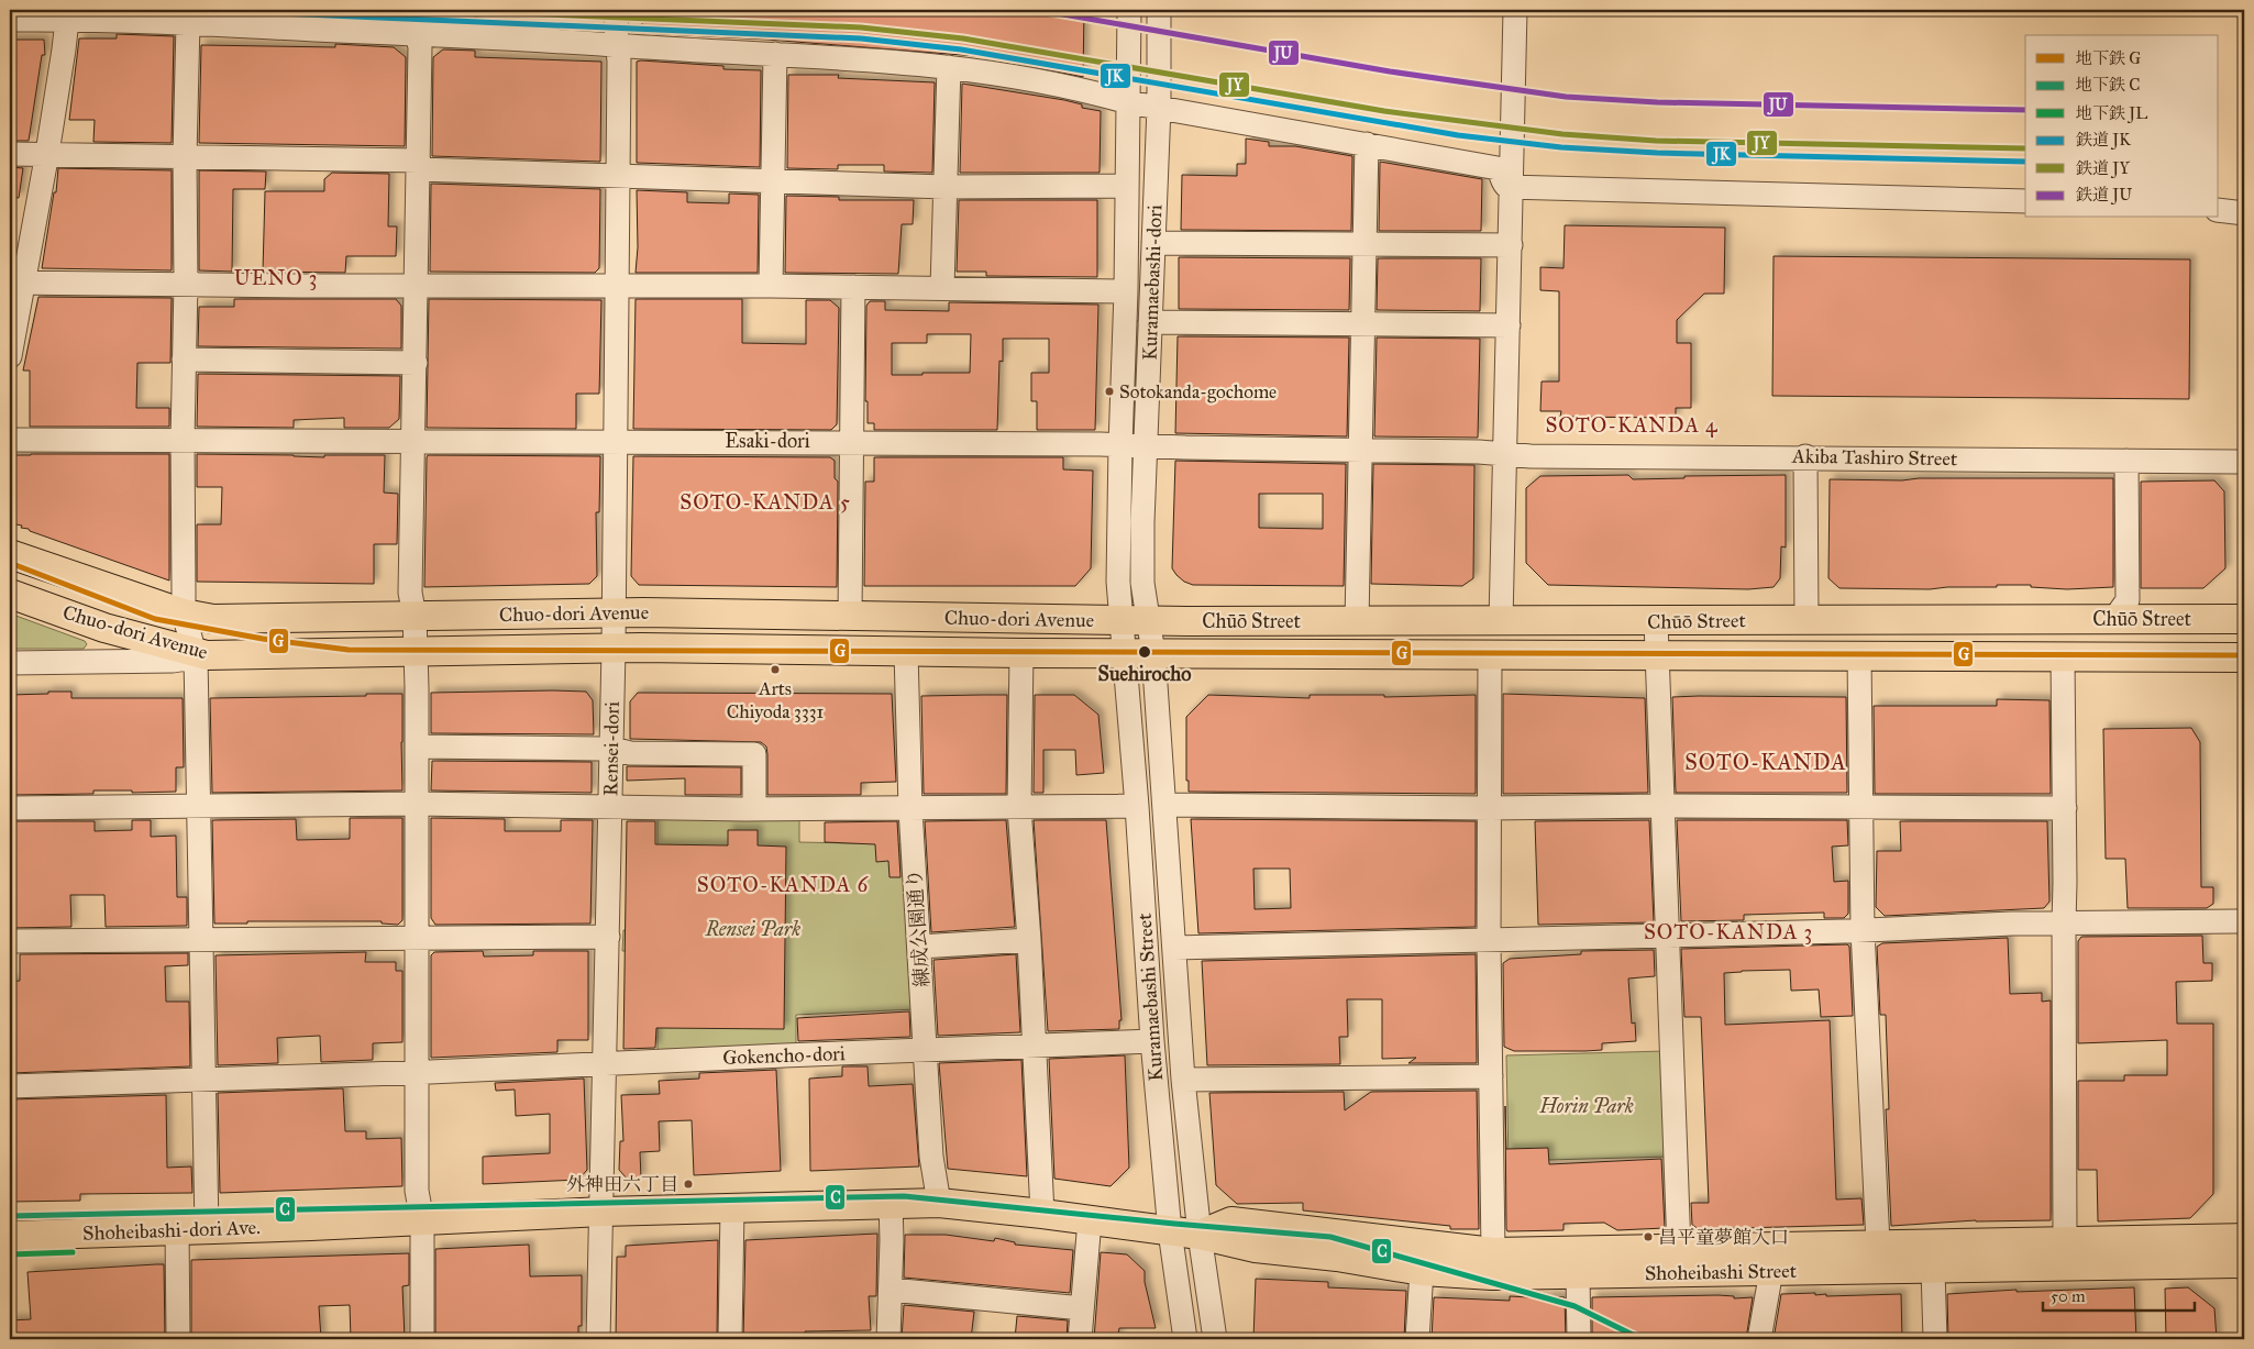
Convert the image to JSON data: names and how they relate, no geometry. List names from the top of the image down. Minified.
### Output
{"streets":{"main road":["Chuo-dori Avenue","Chūō Street","Shoheibashi-dori Ave.","Shoheibashi Street"],"street":["Kuramaebashi-dori","Esaki-dori","Akiba Tashiro Street","Rensei-dori","練成公園通り","Kuramaebashi Street","Gokencho-dori"]},"crossings":[["Kuramaebashi-dori","Esaki-dori"],["Kuramaebashi-dori","Chuo-dori Avenue"],["Kuramaebashi-dori","Chūō Street"],["Kuramaebashi-dori","Kuramaebashi Street"],["Esaki-dori","Akiba Tashiro Street"],["Esaki-dori","Rensei-dori"],["Chuo-dori Avenue","Chūō Street"],["Chuo-dori Avenue","Rensei-dori"],["Chuo-dori Avenue","練成公園通り"],["Chuo-dori Avenue","Kuramaebashi Street"],["Chūō Street","Kuramaebashi Street"],["Rensei-dori","Gokencho-dori"],["Rensei-dori","Shoheibashi-dori Ave."],["練成公園通り","Gokencho-dori"],["練成公園通り","Shoheibashi-dori Ave."],["Kuramaebashi Street","Gokencho-dori"],["Kuramaebashi Street","Shoheibashi Street"],["Shoheibashi-dori Ave.","Shoheibashi Street"]],"districts":["UENO 3","SOTO-KANDA 4","SOTO-KANDA 5","SOTO-KANDA","SOTO-KANDA 6","SOTO-KANDA 3"],"parks":["Rensei Park","Horin Park"],"places":["Sotokanda-gochome","Suehirocho","Arts Chiyoda 3331","外神田六丁目","昌平童夢館入口"],"lines":["rail line JK","rail line JY","rail line JU","metro line G","metro line C","metro line JL"],"legend":["地下鉄 G","地下鉄 C","地下鉄 JL","鉄道 JK","鉄道 JY","鉄道 JU"],"scale_bar":"50 m"}
